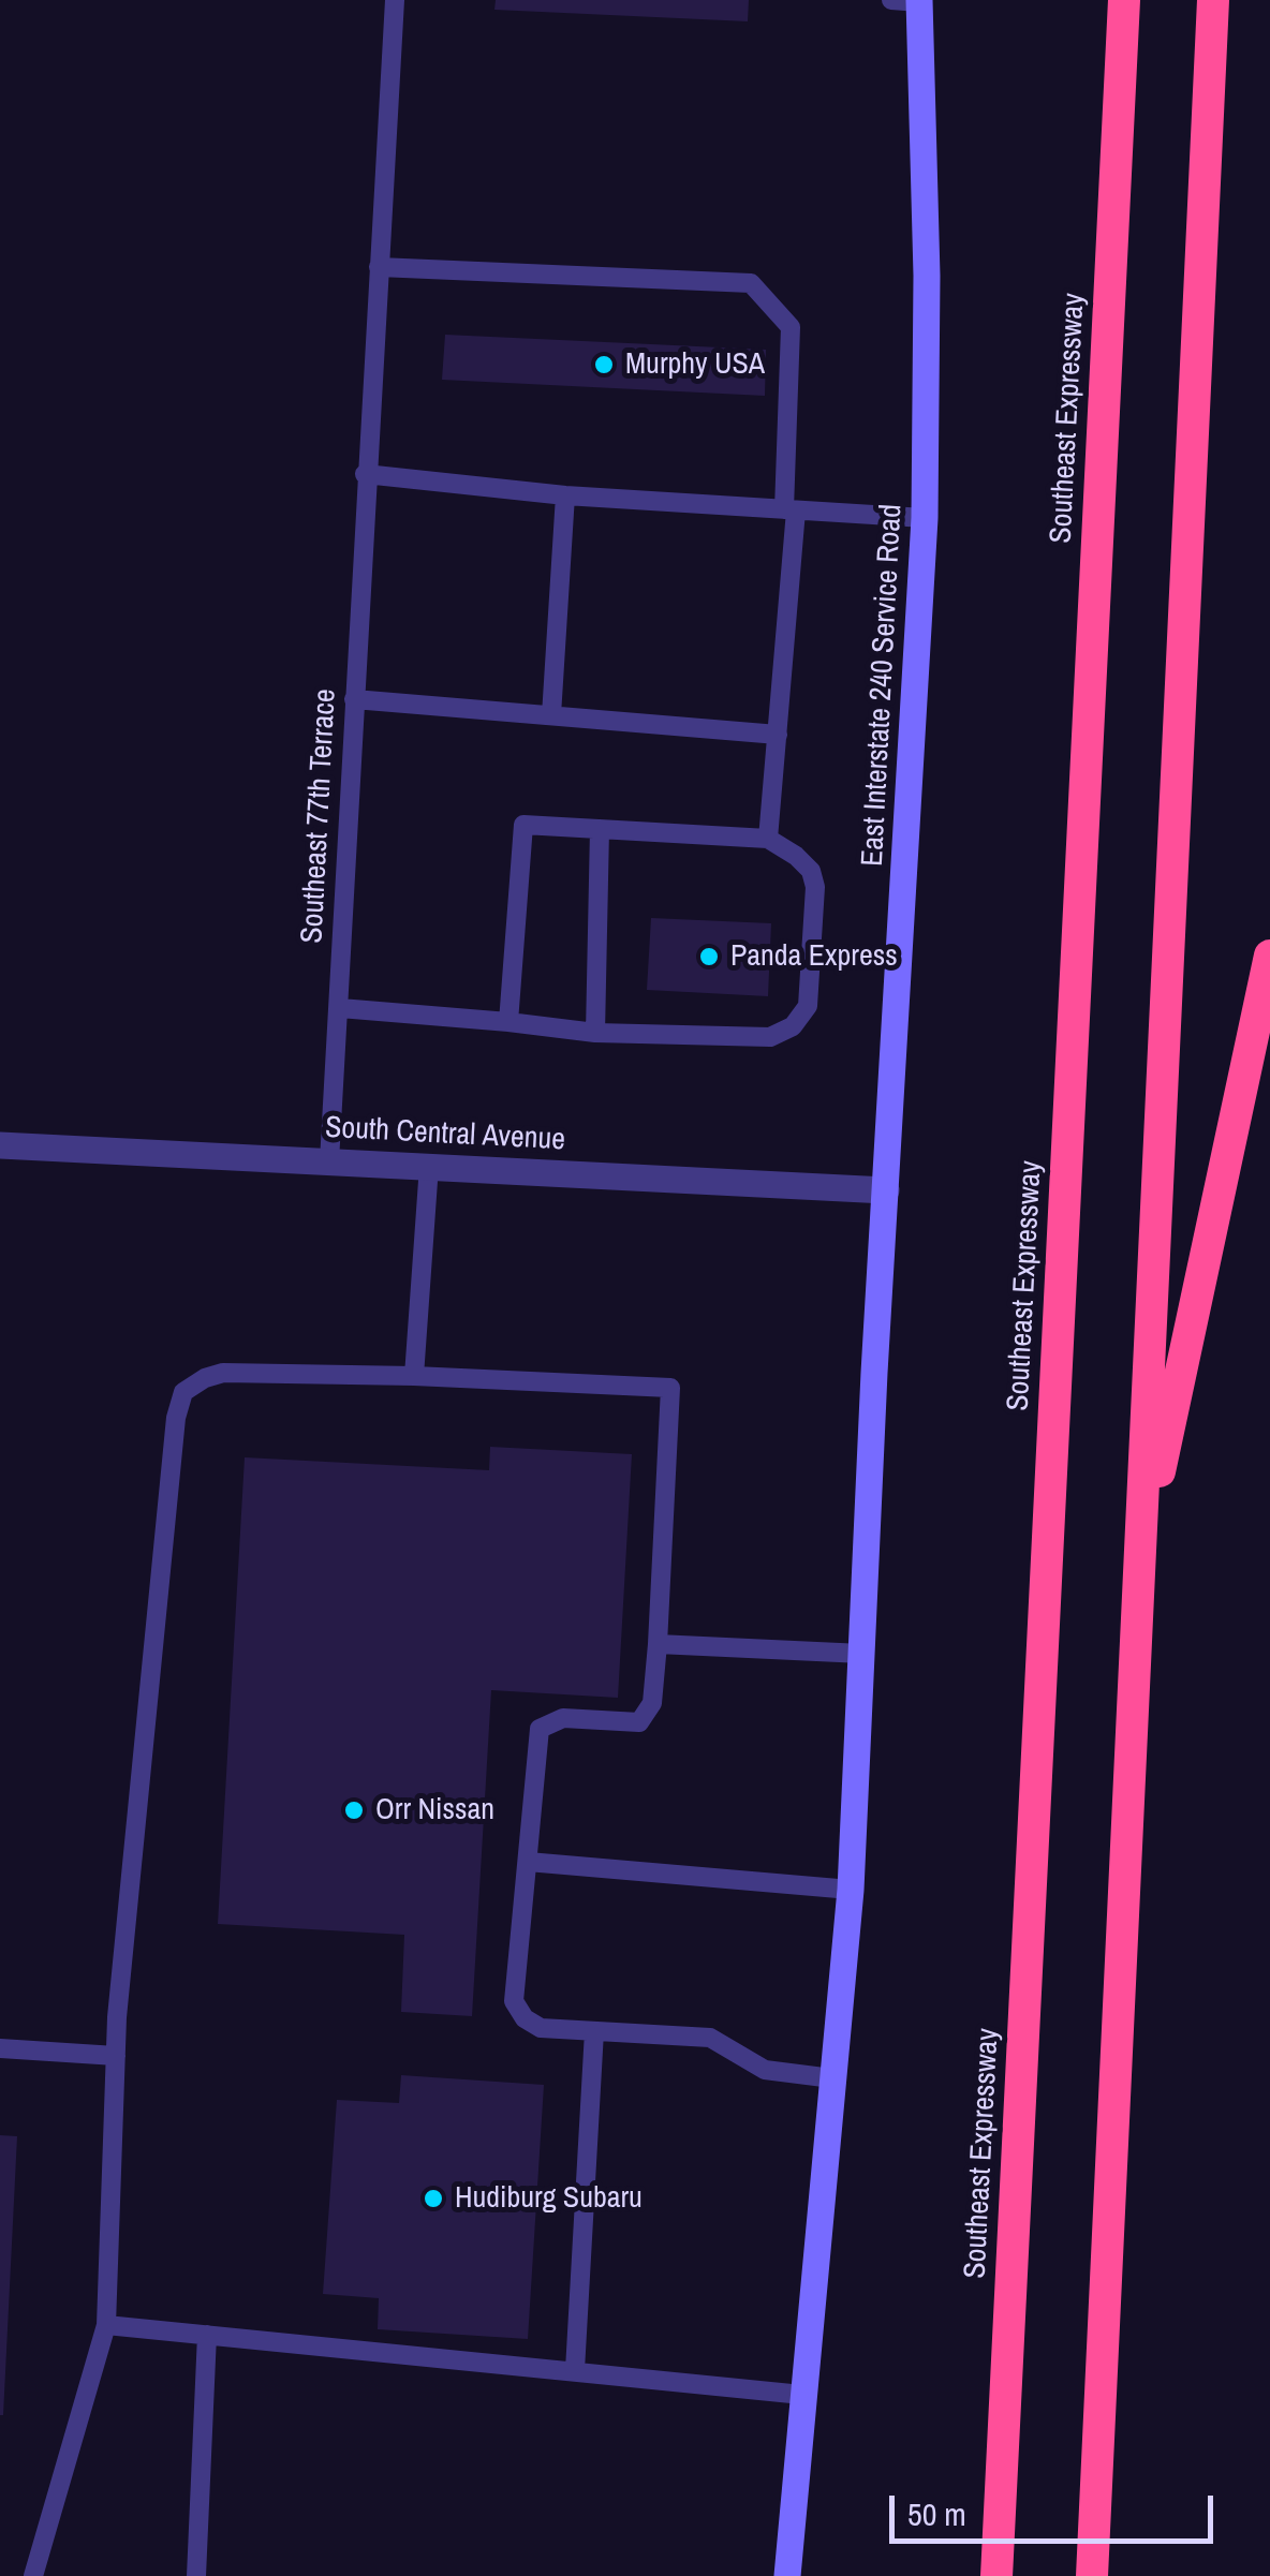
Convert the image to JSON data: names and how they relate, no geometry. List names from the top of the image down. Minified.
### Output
{"streets":{"highway":["Southeast Expressway"],"main road":["East Interstate 240 Service Road"],"street":["South Central Avenue"],"lane":["Southeast 77th Terrace"]},"crossings":[["East Interstate 240 Service Road","South Central Avenue"],["Southeast 77th Terrace","South Central Avenue"]],"places":["Murphy USA","Panda Express","Orr Nissan","Hudiburg Subaru"],"scale_bar":"50 m"}
